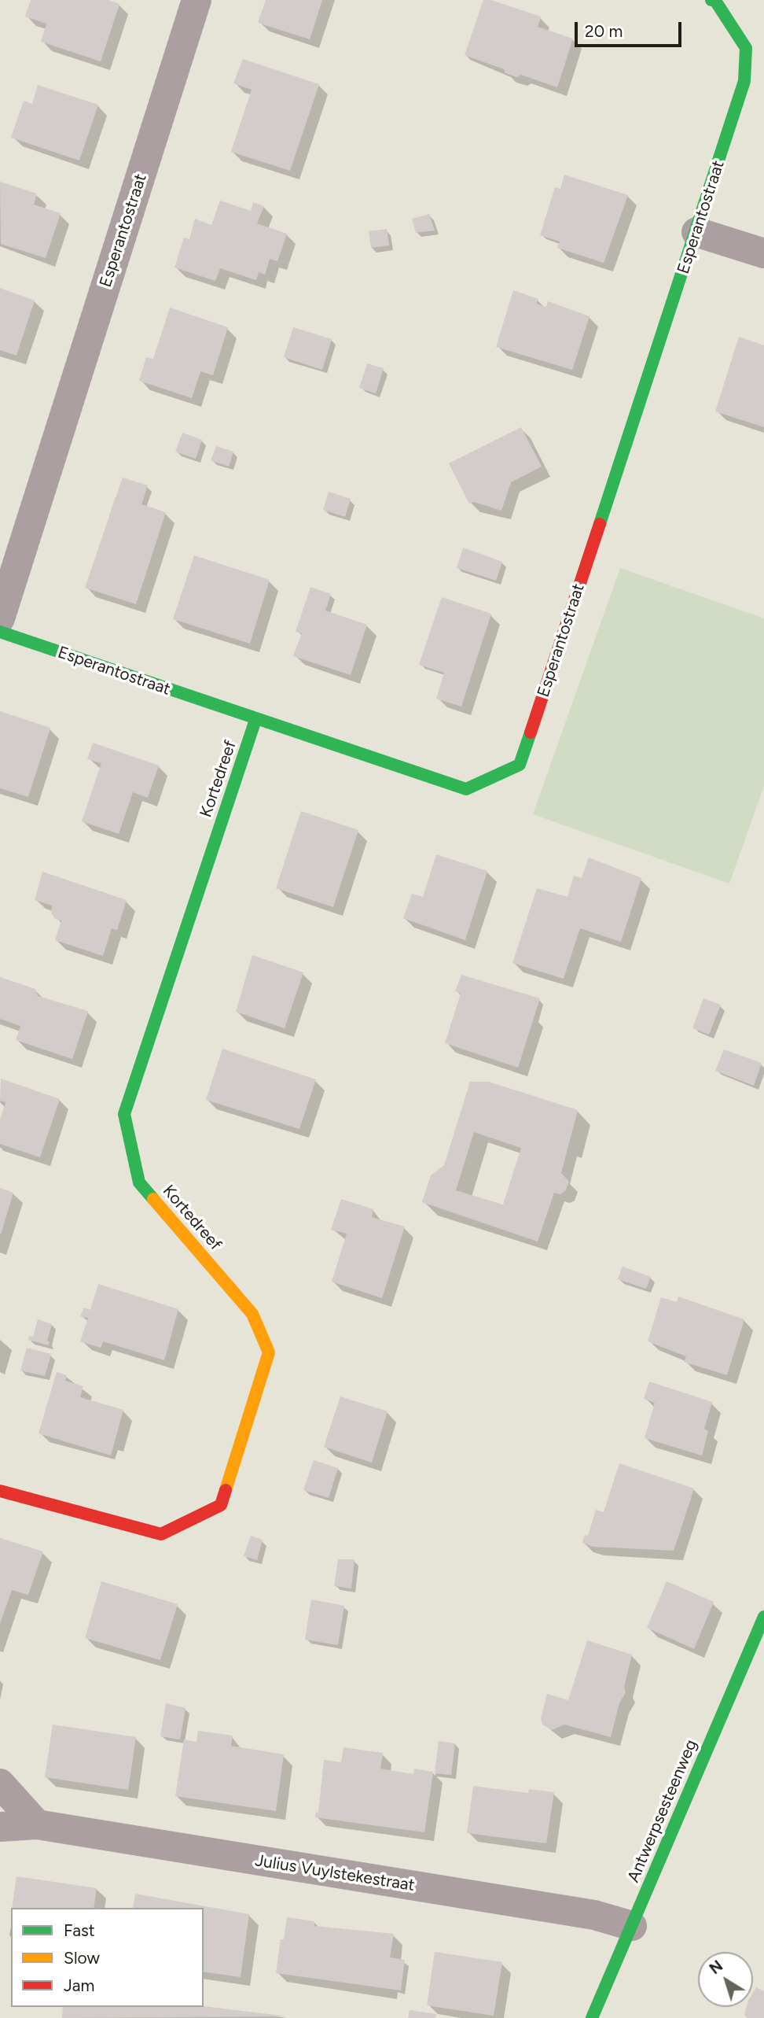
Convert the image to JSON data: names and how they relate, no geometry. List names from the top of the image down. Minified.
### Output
{"streets":{"street":["Esperantostraat","Kortedreef","Antwerpsesteenweg","Julius Vuylstekestraat"]},"crossings":[["Esperantostraat","Kortedreef"],["Antwerpsesteenweg","Julius Vuylstekestraat"]],"legend":["Fast","Slow","Jam"],"scale_bar":"20 m","north":"top left"}
